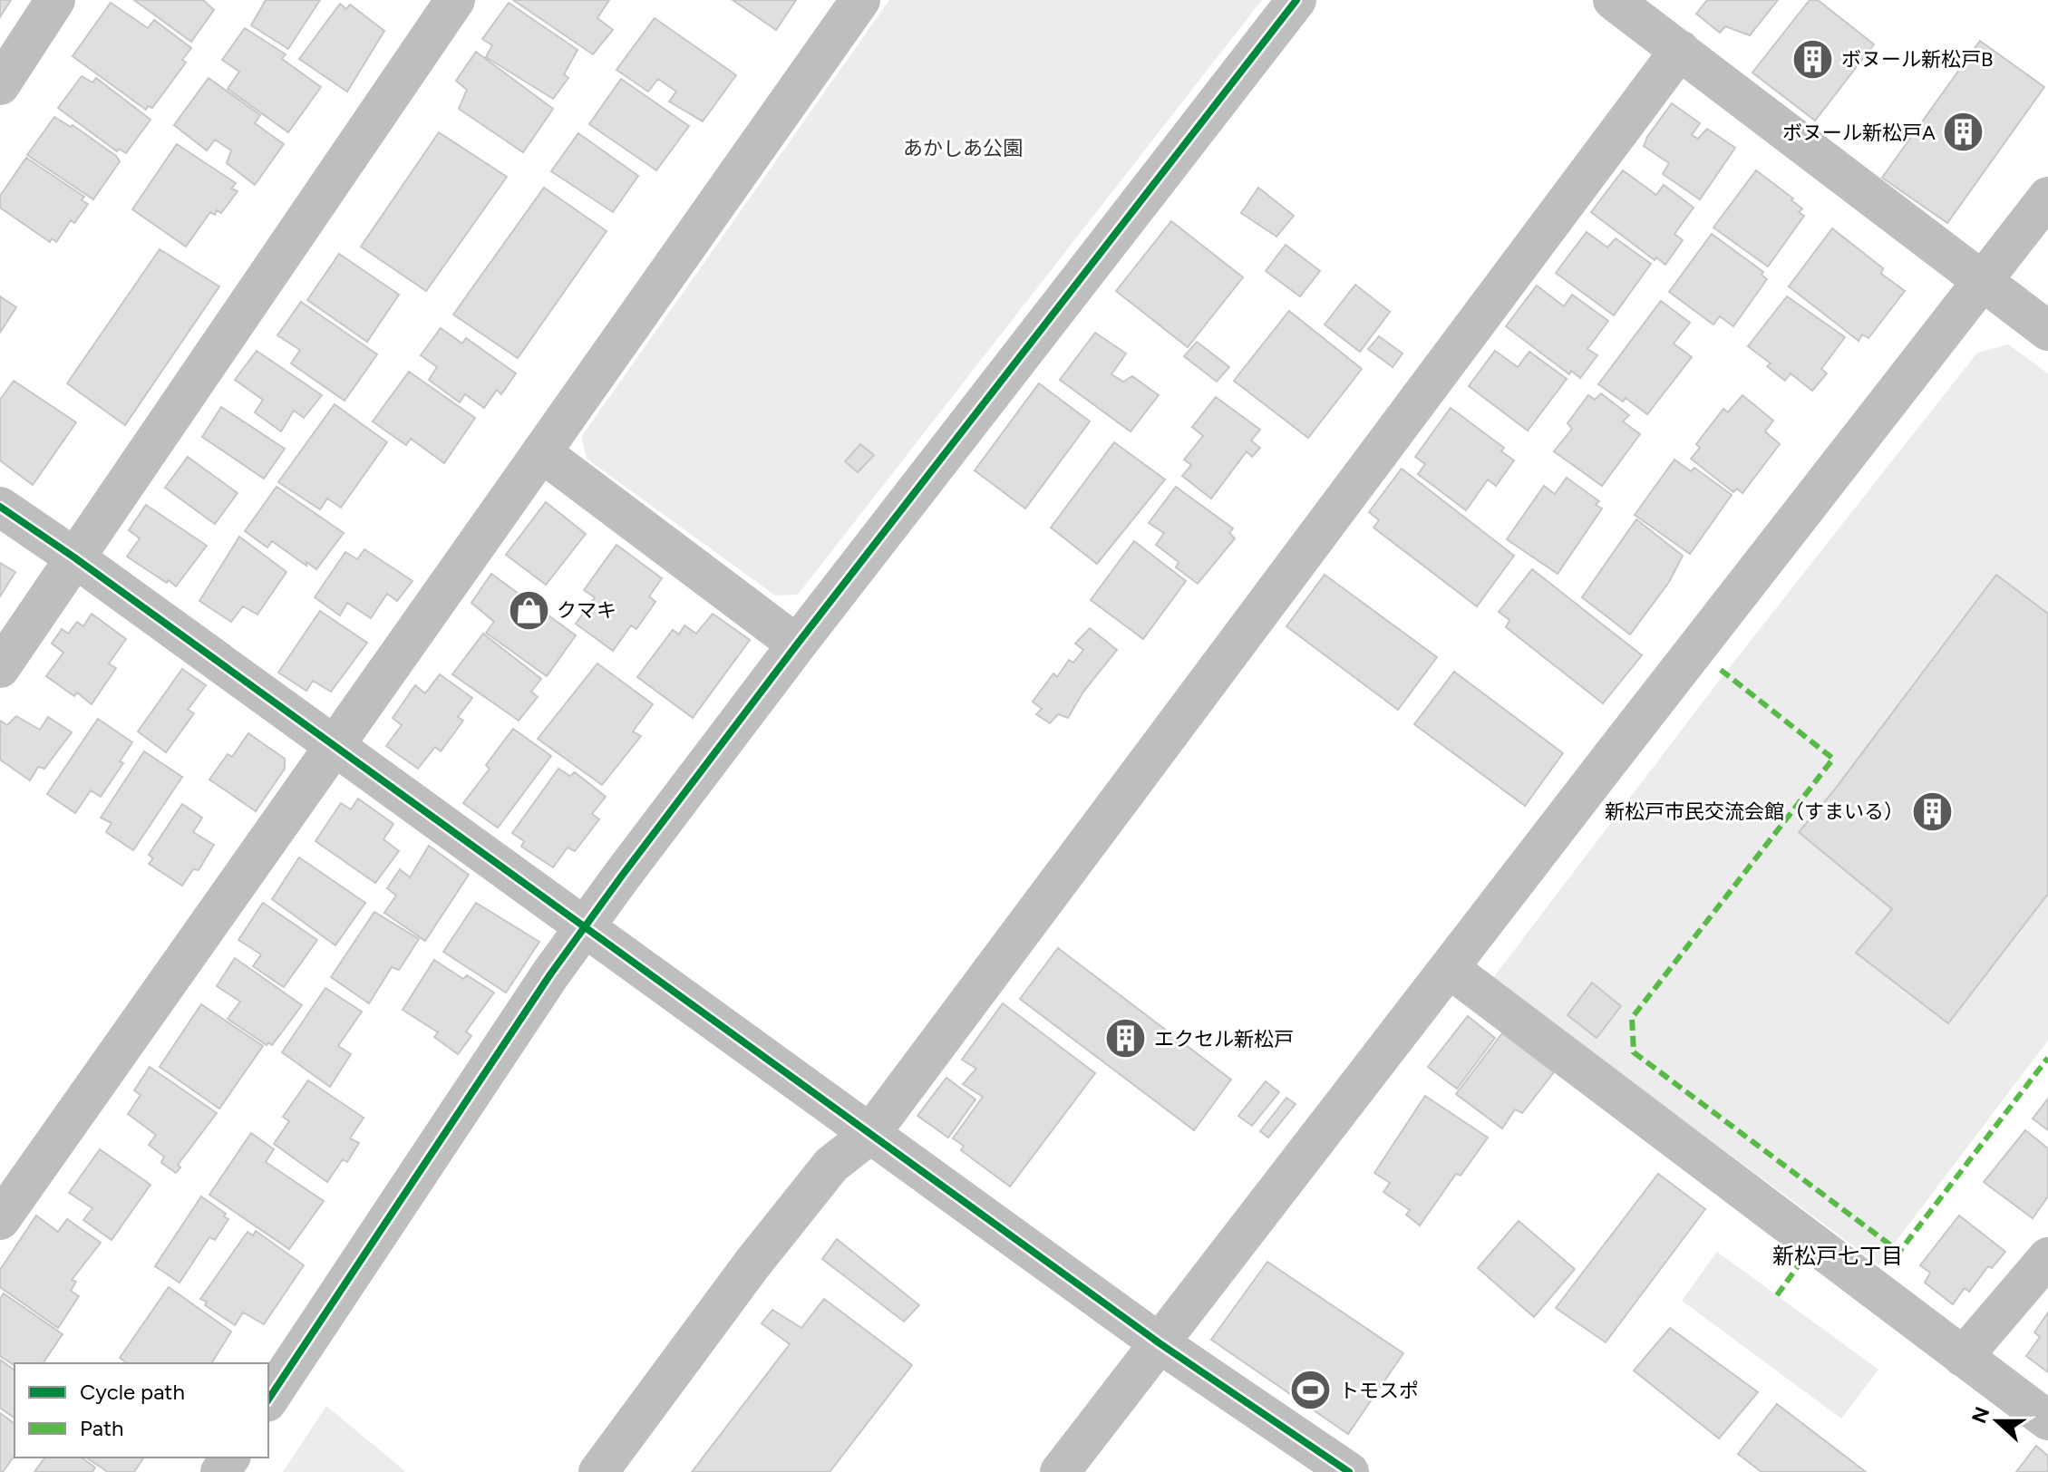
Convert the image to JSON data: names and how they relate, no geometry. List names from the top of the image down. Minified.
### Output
{"districts":["新松戸七丁目"],"parks":["あかしあ公園"],"places":{"building":["ボヌール新松戸B","ボヌール新松戸A","新松戸市民交流会館（すまいる）","エクセル新松戸"],"shop":["クマキ"],"sports":["トモスポ"]},"legend":["Cycle path","Path"],"north":"left"}
